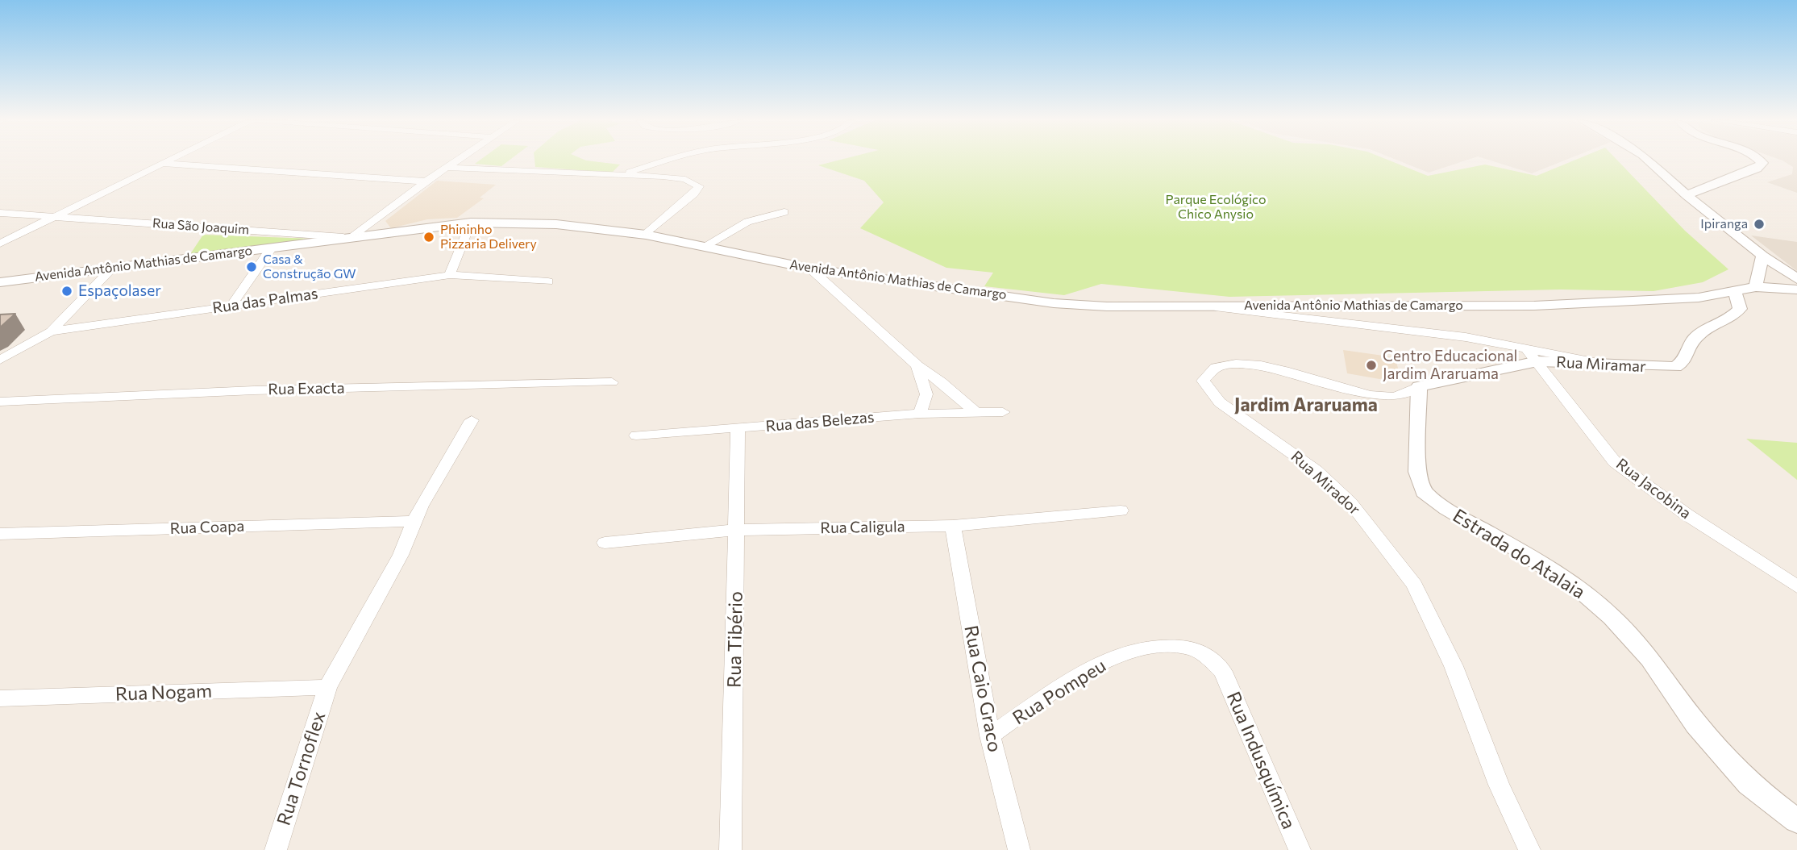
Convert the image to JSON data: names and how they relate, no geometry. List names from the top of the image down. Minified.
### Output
{"streets":{"street":["Rua São Joaquim","Avenida Antônio Mathias de Camargo","Rua das Palmas","Rua Miramar","Rua Exacta","Rua das Belezas","Rua Mirador","Rua Jacobina","Rua Coapa","Rua Caligula","Estrada do Atalaia","Rua Tibério","Rua Caio Graco","Rua Pompeu","Rua Nogam","Rua Indusquímica","Rua Tornoflex"]},"crossings":[["Rua São Joaquim","Avenida Antônio Mathias de Camargo"],["Avenida Antônio Mathias de Camargo","Rua Miramar"],["Rua Miramar","Rua Mirador"],["Rua Miramar","Rua Jacobina"],["Rua Miramar","Estrada do Atalaia"],["Rua das Belezas","Rua Tibério"],["Rua Mirador","Estrada do Atalaia"],["Rua Caligula","Rua Tibério"],["Rua Caligula","Rua Caio Graco"],["Rua Caio Graco","Rua Pompeu"],["Rua Pompeu","Rua Indusquímica"],["Rua Nogam","Rua Tornoflex"]],"districts":["Jardim Araruama"],"parks":["Parque Ecológico Chico Anysio"],"places":["Ipiranga","Phininho Pizzaria Delivery","Casa & Construção GW","Espaçolaser","Centro Educacional Jardim Araruama"]}
